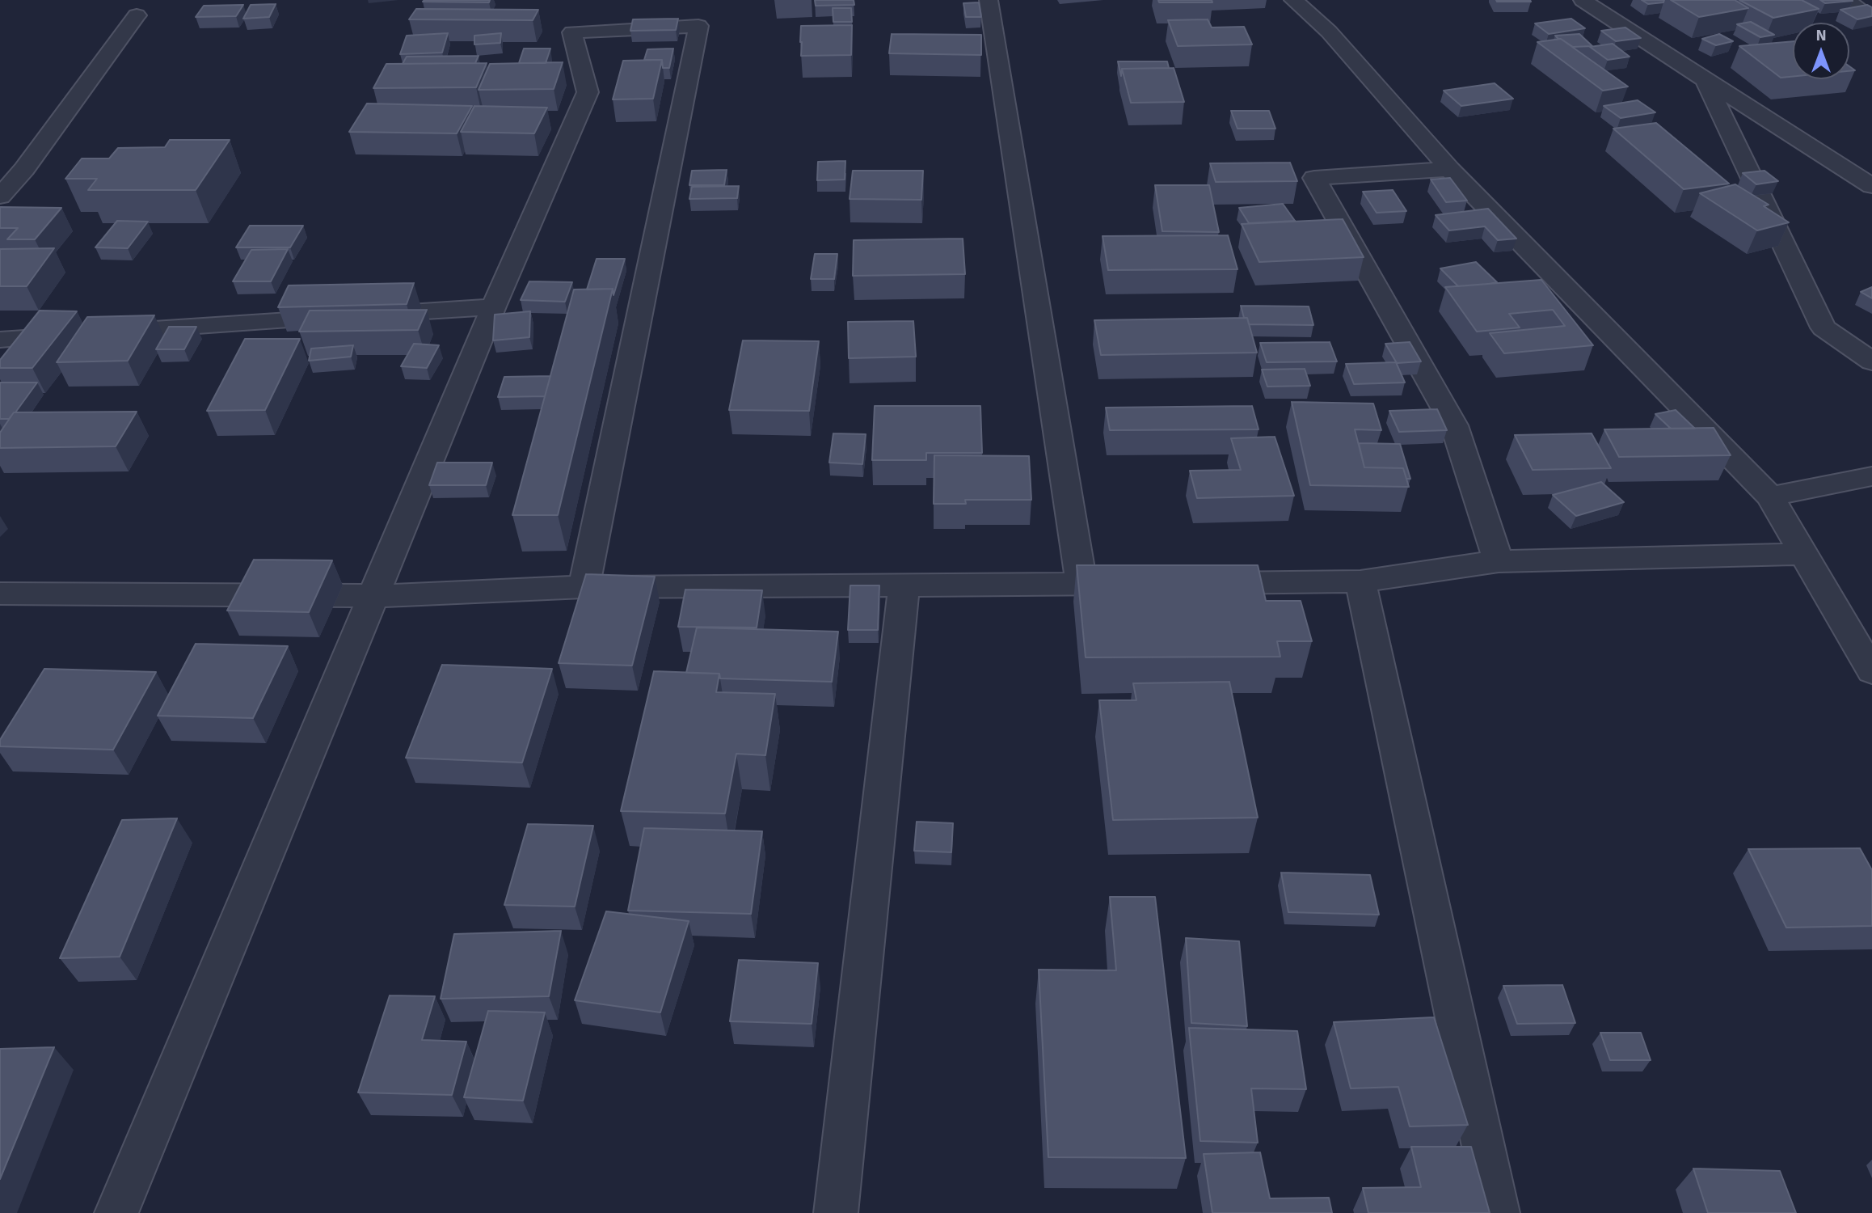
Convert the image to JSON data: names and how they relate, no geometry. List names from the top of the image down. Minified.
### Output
{"north":"top"}
